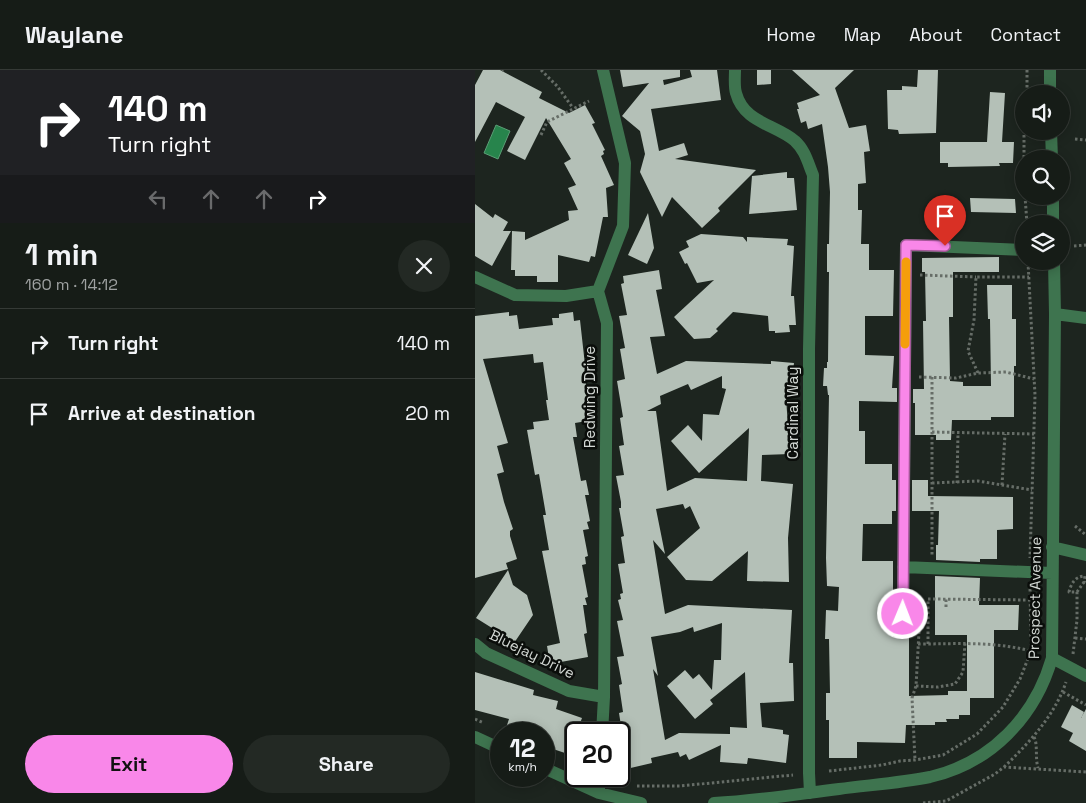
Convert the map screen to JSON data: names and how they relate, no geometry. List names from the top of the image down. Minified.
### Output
{"streets":{"street":["Redwing Drive","Cardinal Way","Prospect Avenue","Bluejay Drive"]},"crossings":[["Redwing Drive","Bluejay Drive"],["Cardinal Way","Prospect Avenue"]],"page":{"header":"Waylane","nav":["Home","Map","About","Contact"],"turn":["140 m","Turn right"],"heading":["1 min","160 m · 14:12"],"list":[{"name":"Turn right","value":"140 m"},{"name":"Arrive at destination","value":"20 m"}],"speed":"12 km/h","limit":"20","buttons":["Exit","Share"]}}
